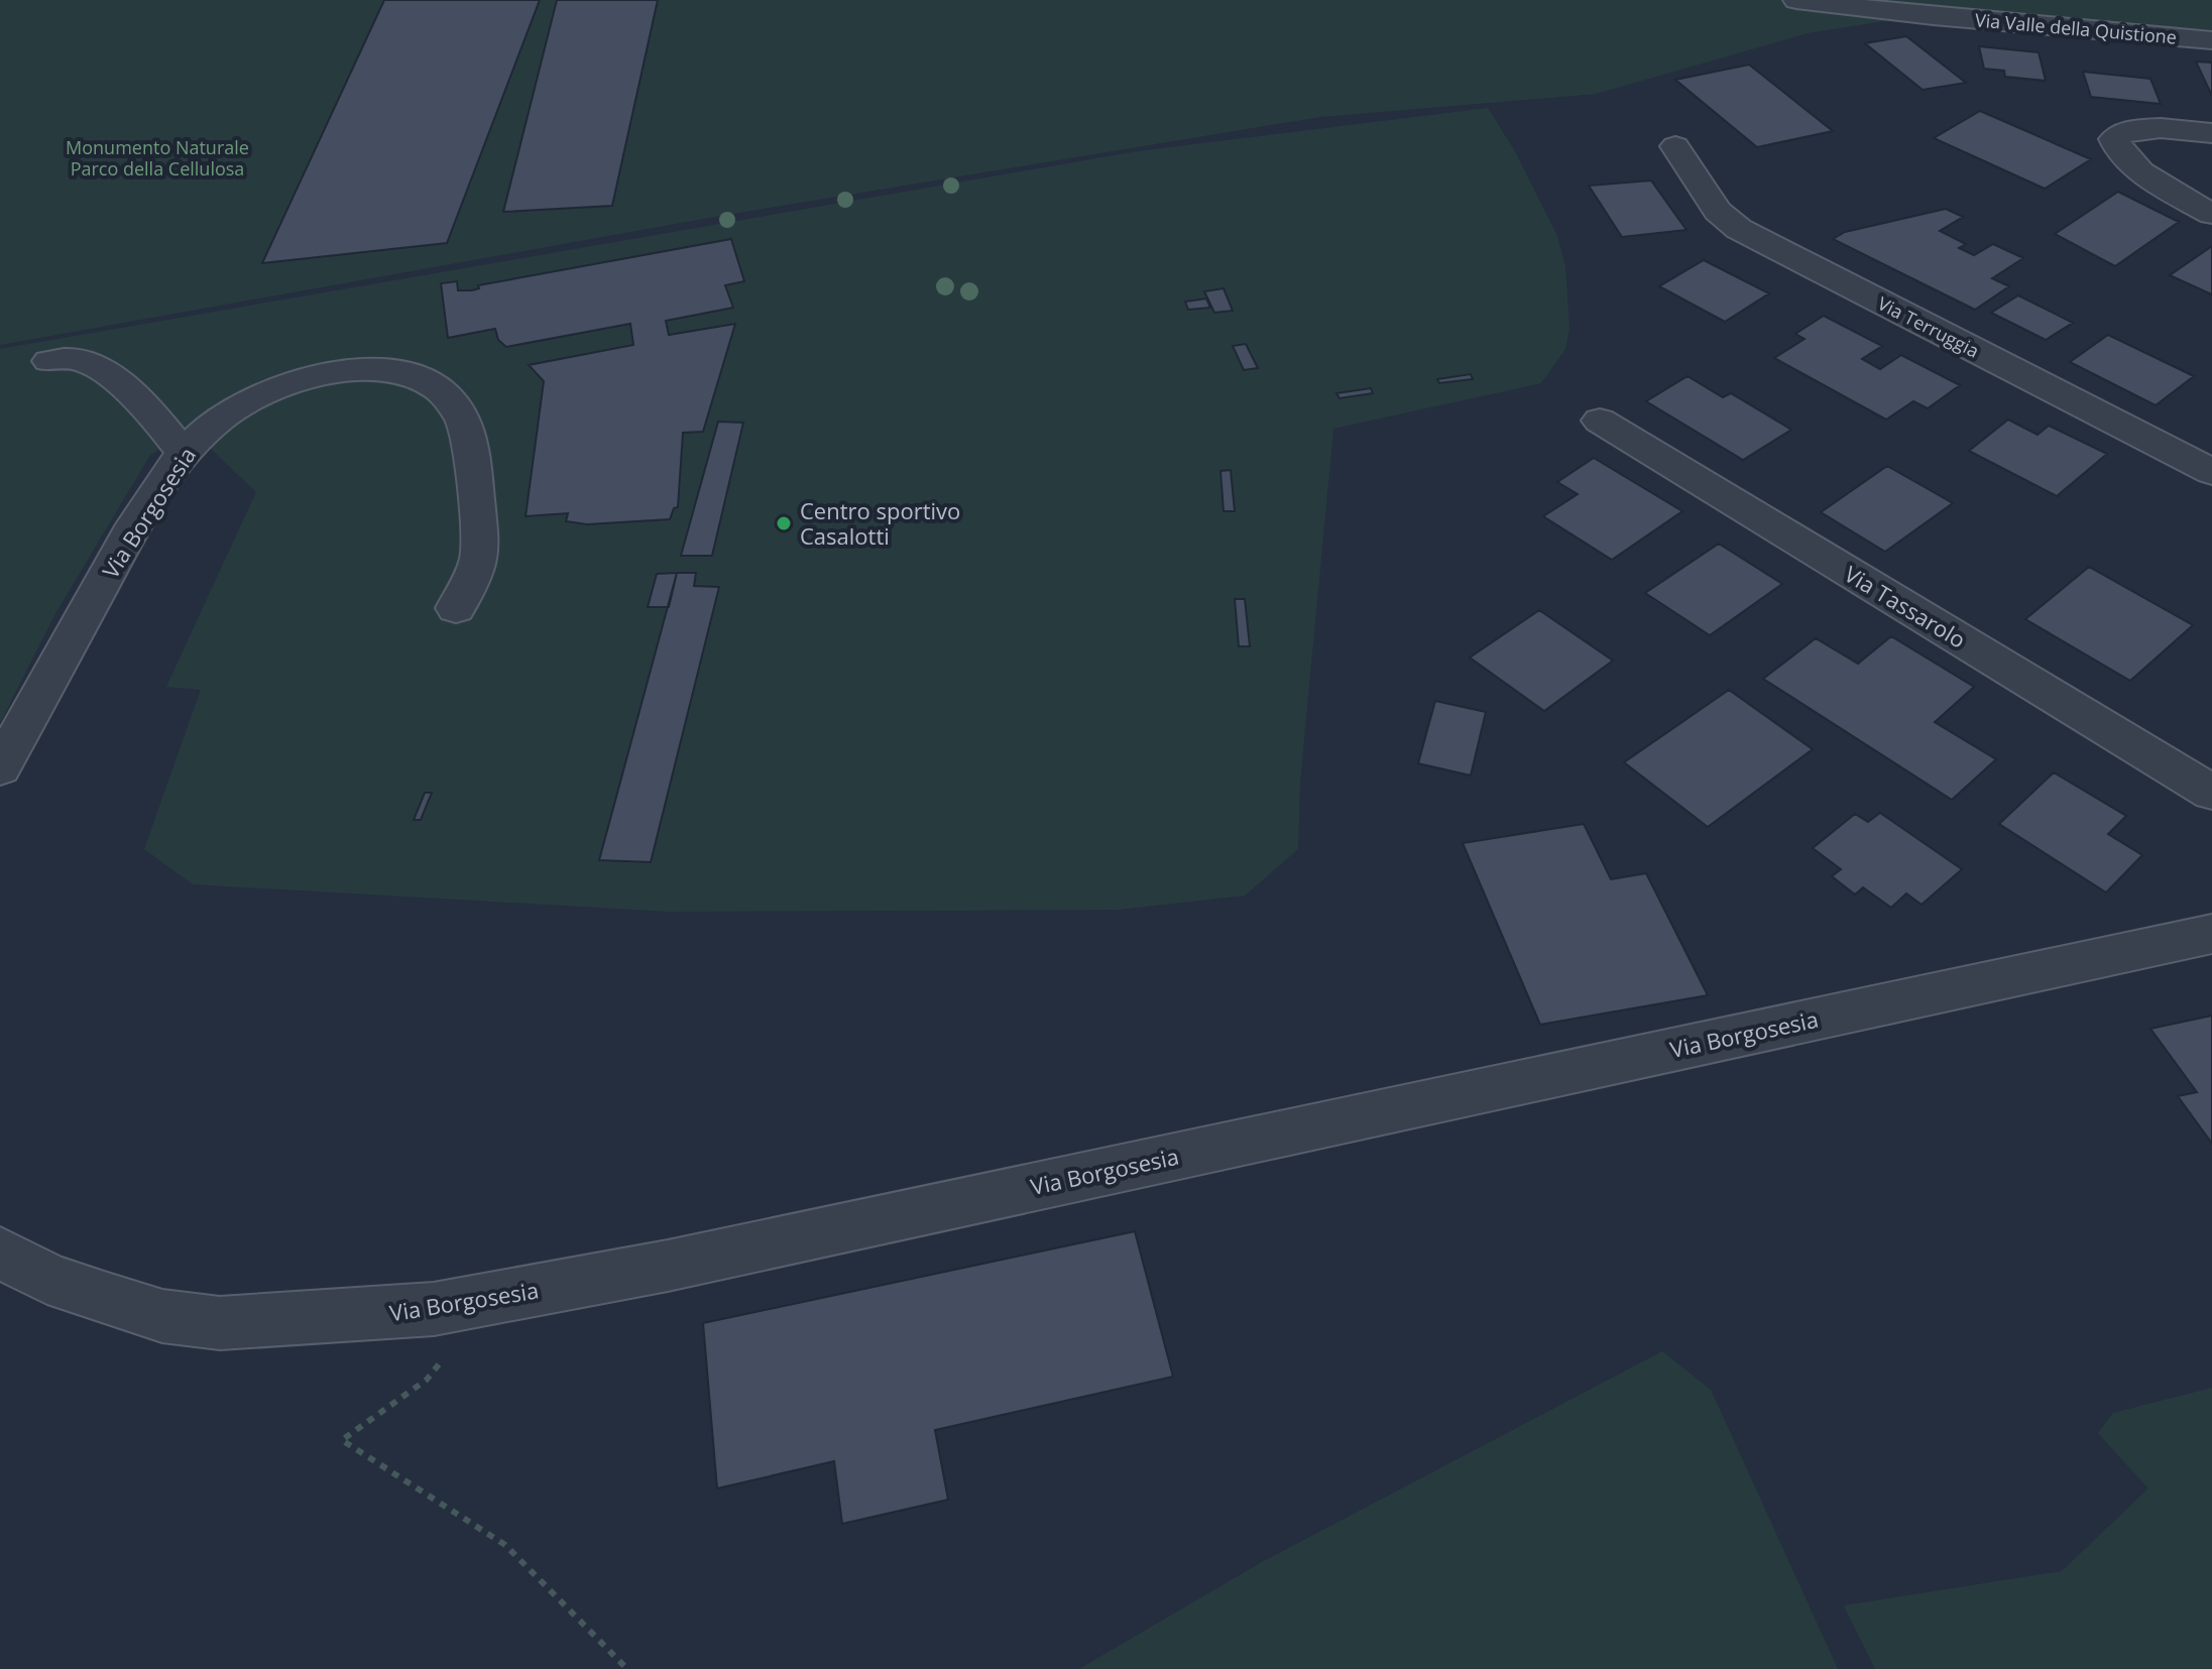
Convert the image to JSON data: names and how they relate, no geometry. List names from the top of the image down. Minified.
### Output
{"streets":{"street":["Via Valle della Quistione","Via Terruggia","Via Borgosesia","Via Tassarolo"]},"parks":["Monumento Naturale Parco della Cellulosa"],"places":["Centro sportivo Casalotti"]}
